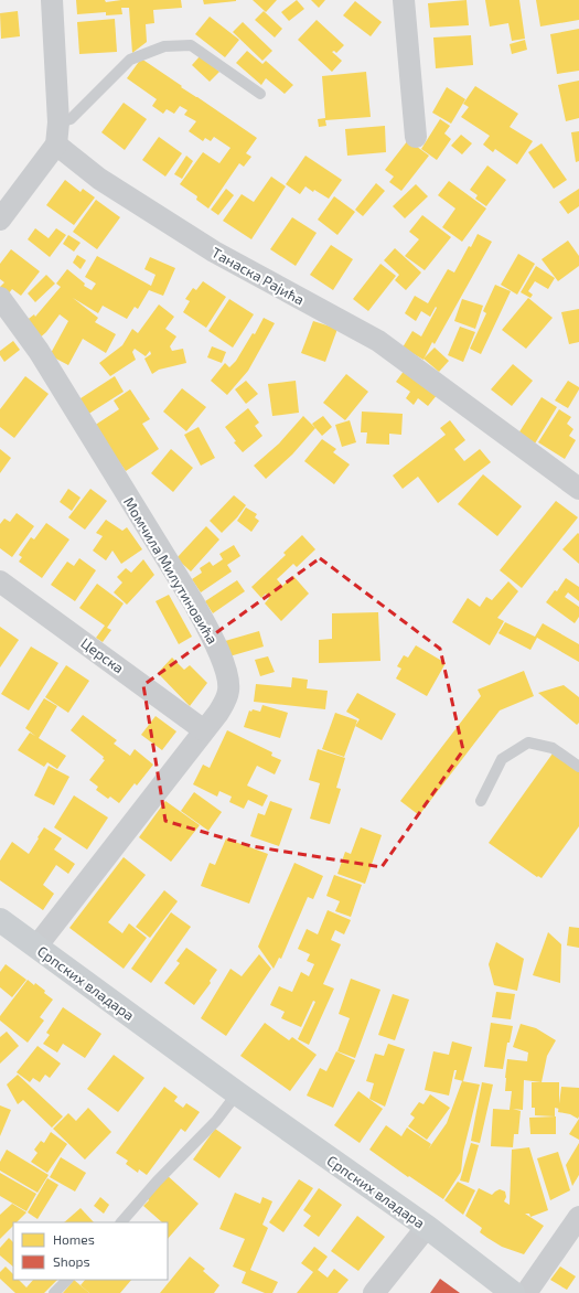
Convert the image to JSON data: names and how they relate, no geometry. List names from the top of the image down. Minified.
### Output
{"streets":{"main road":["Српских владара"],"street":["Танаска Рајића","Момчила Милутиновића","Церска"]},"crossings":[["Момчила Милутиновића","Церска"],["Момчила Милутиновића","Српских владара"]],"legend":["Homes","Shops"]}
